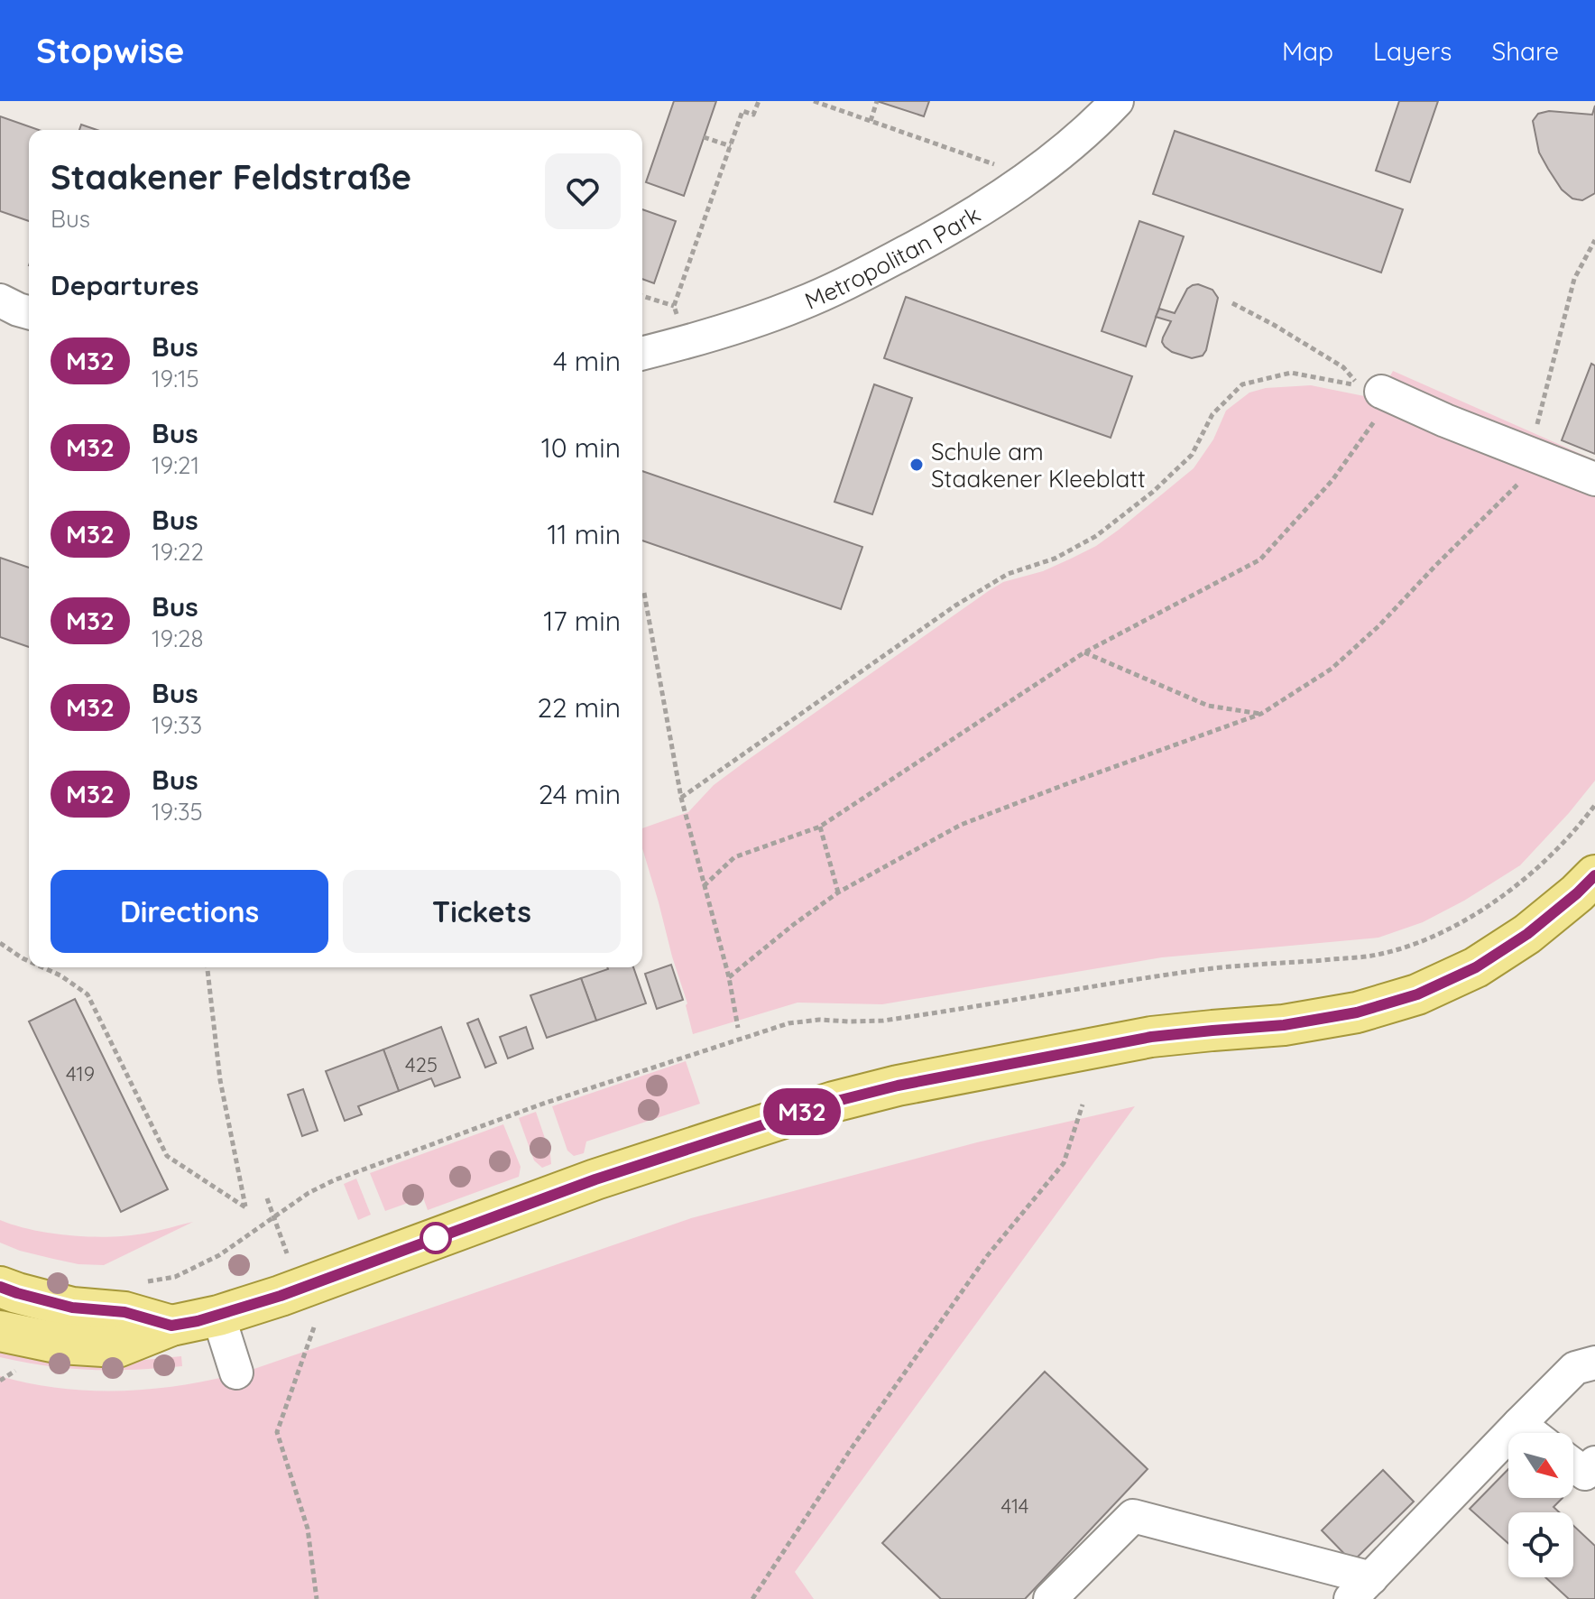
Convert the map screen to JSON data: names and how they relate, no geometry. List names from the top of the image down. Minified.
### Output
{"streets":{"street":["Metropolitan Park"]},"places":["Schule am Staakener Kleeblatt"],"lines":["bus line M32"],"house_numbers":["425","419","414"],"north":"bottom right","page":{"header":"Stopwise","nav":["Map","Layers","Share"],"on_map":"M32","heading":[["Staakener Feldstraße","Bus"],"Departures"],"list":[{"mark":"M32","name":"Bus","note":"19:15","value":"4 min"},{"mark":"M32","name":"Bus","note":"19:21","value":"10 min"},{"mark":"M32","name":"Bus","note":"19:22","value":"11 min"},{"mark":"M32","name":"Bus","note":"19:28","value":"17 min"},{"mark":"M32","name":"Bus","note":"19:33","value":"22 min"},{"mark":"M32","name":"Bus","note":"19:35","value":"24 min"}],"buttons":["Directions","Tickets"]}}
